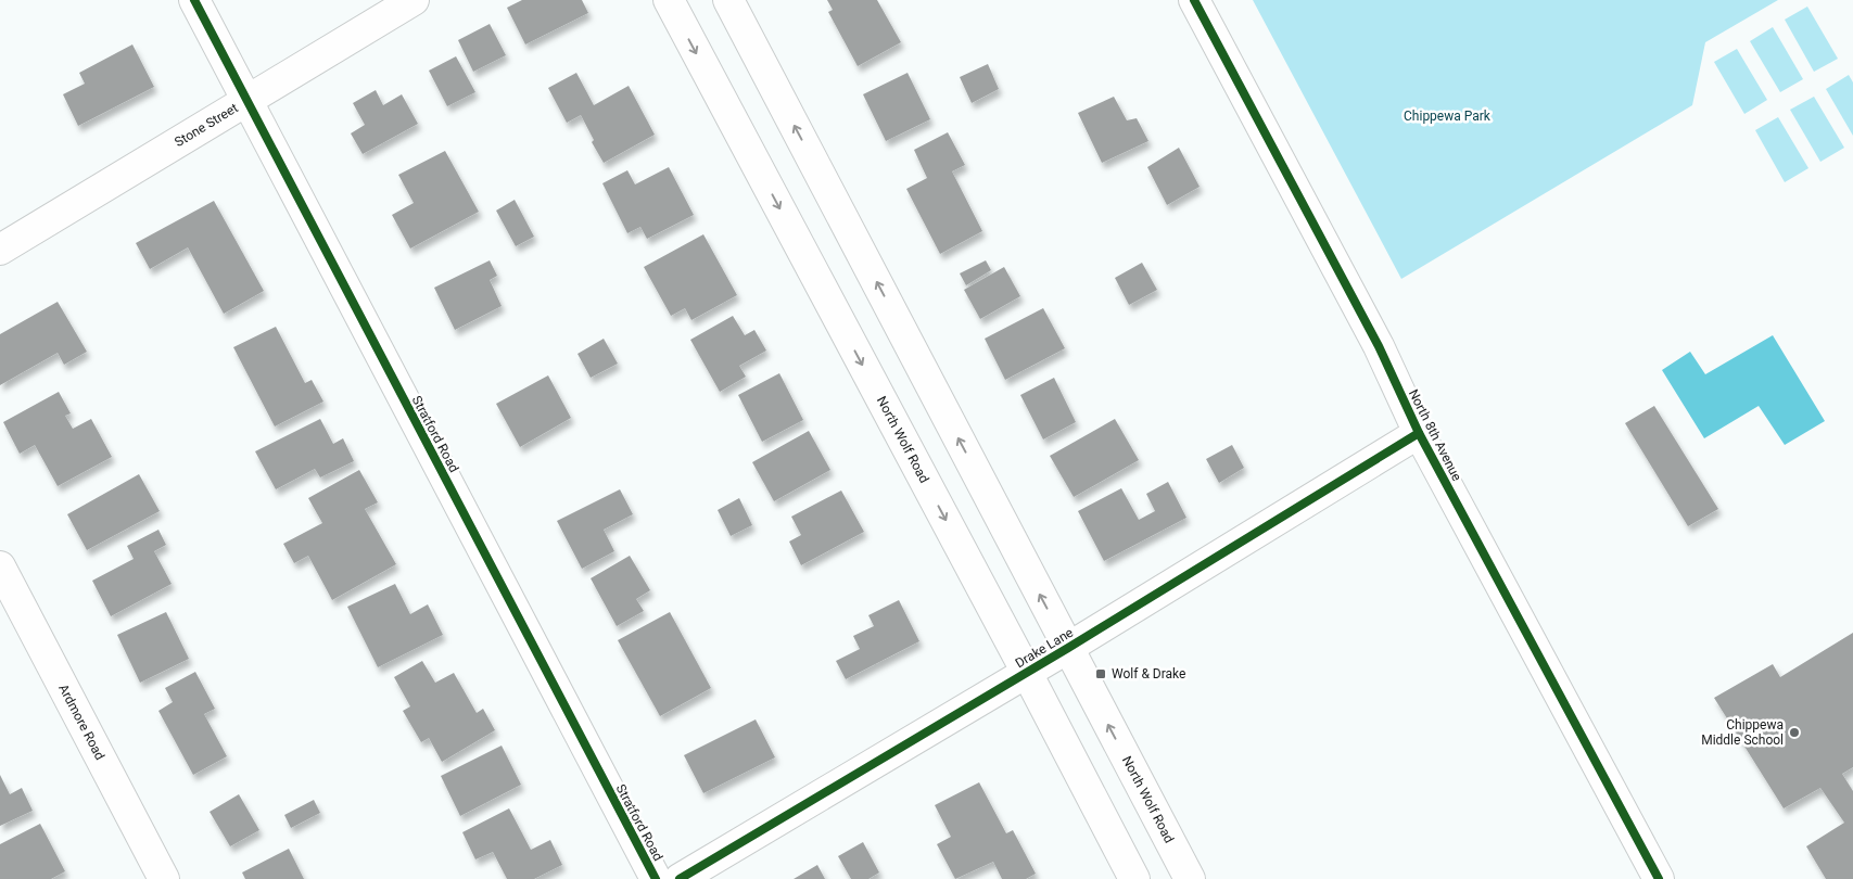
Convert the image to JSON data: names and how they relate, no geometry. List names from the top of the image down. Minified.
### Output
{"streets":{"street":["Stone Street","Stratford Road","North 8th Avenue","North Wolf Road","Drake Lane","Ardmore Road"]},"crossings":[["Stone Street","Stratford Road"],["North 8th Avenue","Drake Lane"],["North Wolf Road","Drake Lane"]],"parks":["Chippewa Park"],"places":{"transit":["Wolf & Drake"],"other":["Chippewa Middle School"]}}
